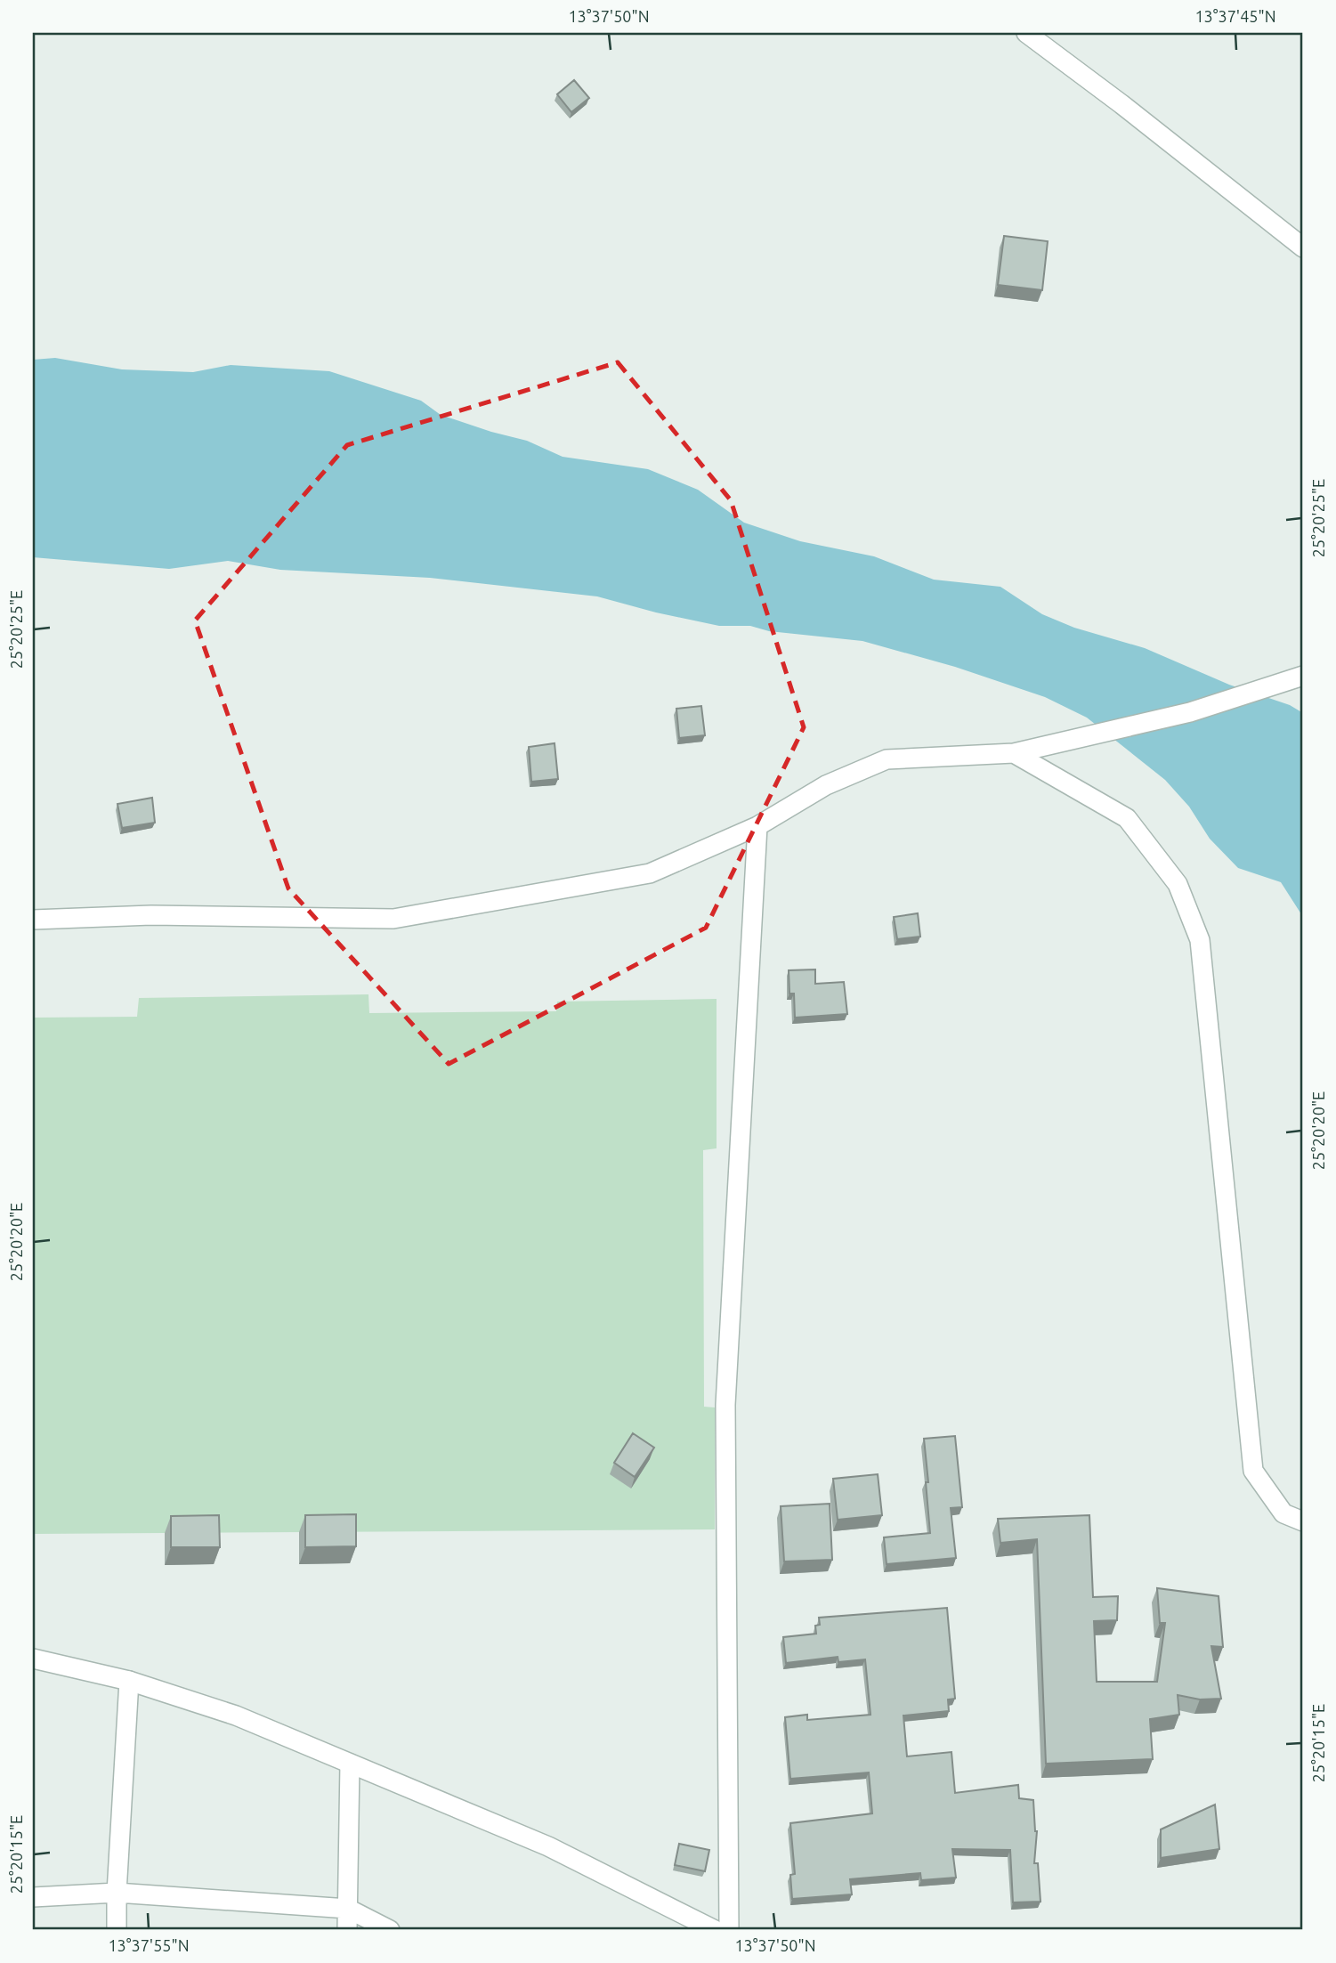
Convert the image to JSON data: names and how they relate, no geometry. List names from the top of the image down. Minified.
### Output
{"coordinates":["13°37'50\"N","13°37'45\"N","25°20'25\"E","25°20'20\"E","25°20'15\"E","13°37'55\"N"]}
